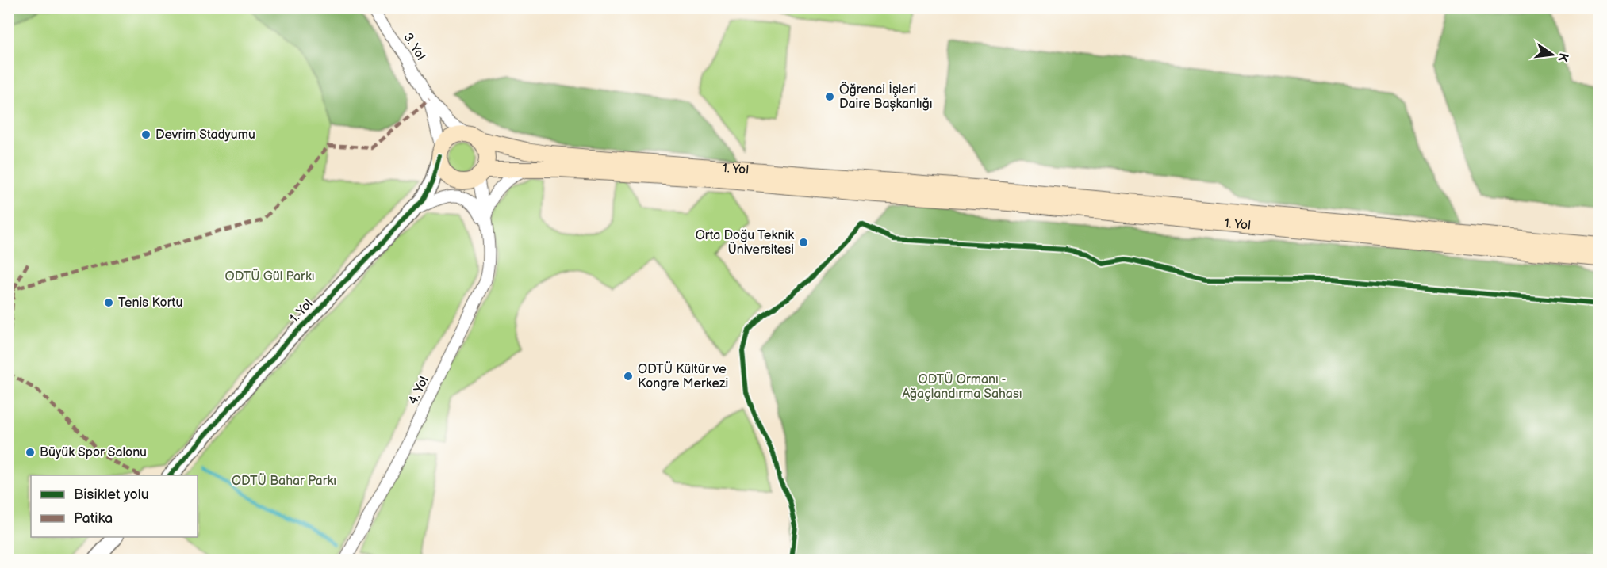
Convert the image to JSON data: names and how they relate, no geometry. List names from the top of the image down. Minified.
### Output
{"streets":{"main road":["1. Yol"],"street":["3. Yol","4. Yol"]},"crossings":[["3. Yol","1. Yol"],["3. Yol","4. Yol"],["1. Yol","4. Yol"]],"parks":["ODTÜ Gül Parkı","ODTÜ Ormanı - Ağaçlandırma Sahası","ODTÜ Bahar Parkı"],"places":["Öğrenci İşleri Daire Başkanlığı","Devrim Stadyumu","Orta Doğu Teknik Üniversitesi","Tenis Kortu","ODTÜ Kültür ve Kongre Merkezi","Büyük Spor Salonu"],"legend":["Bisiklet yolu","Patika"],"north":"right"}
